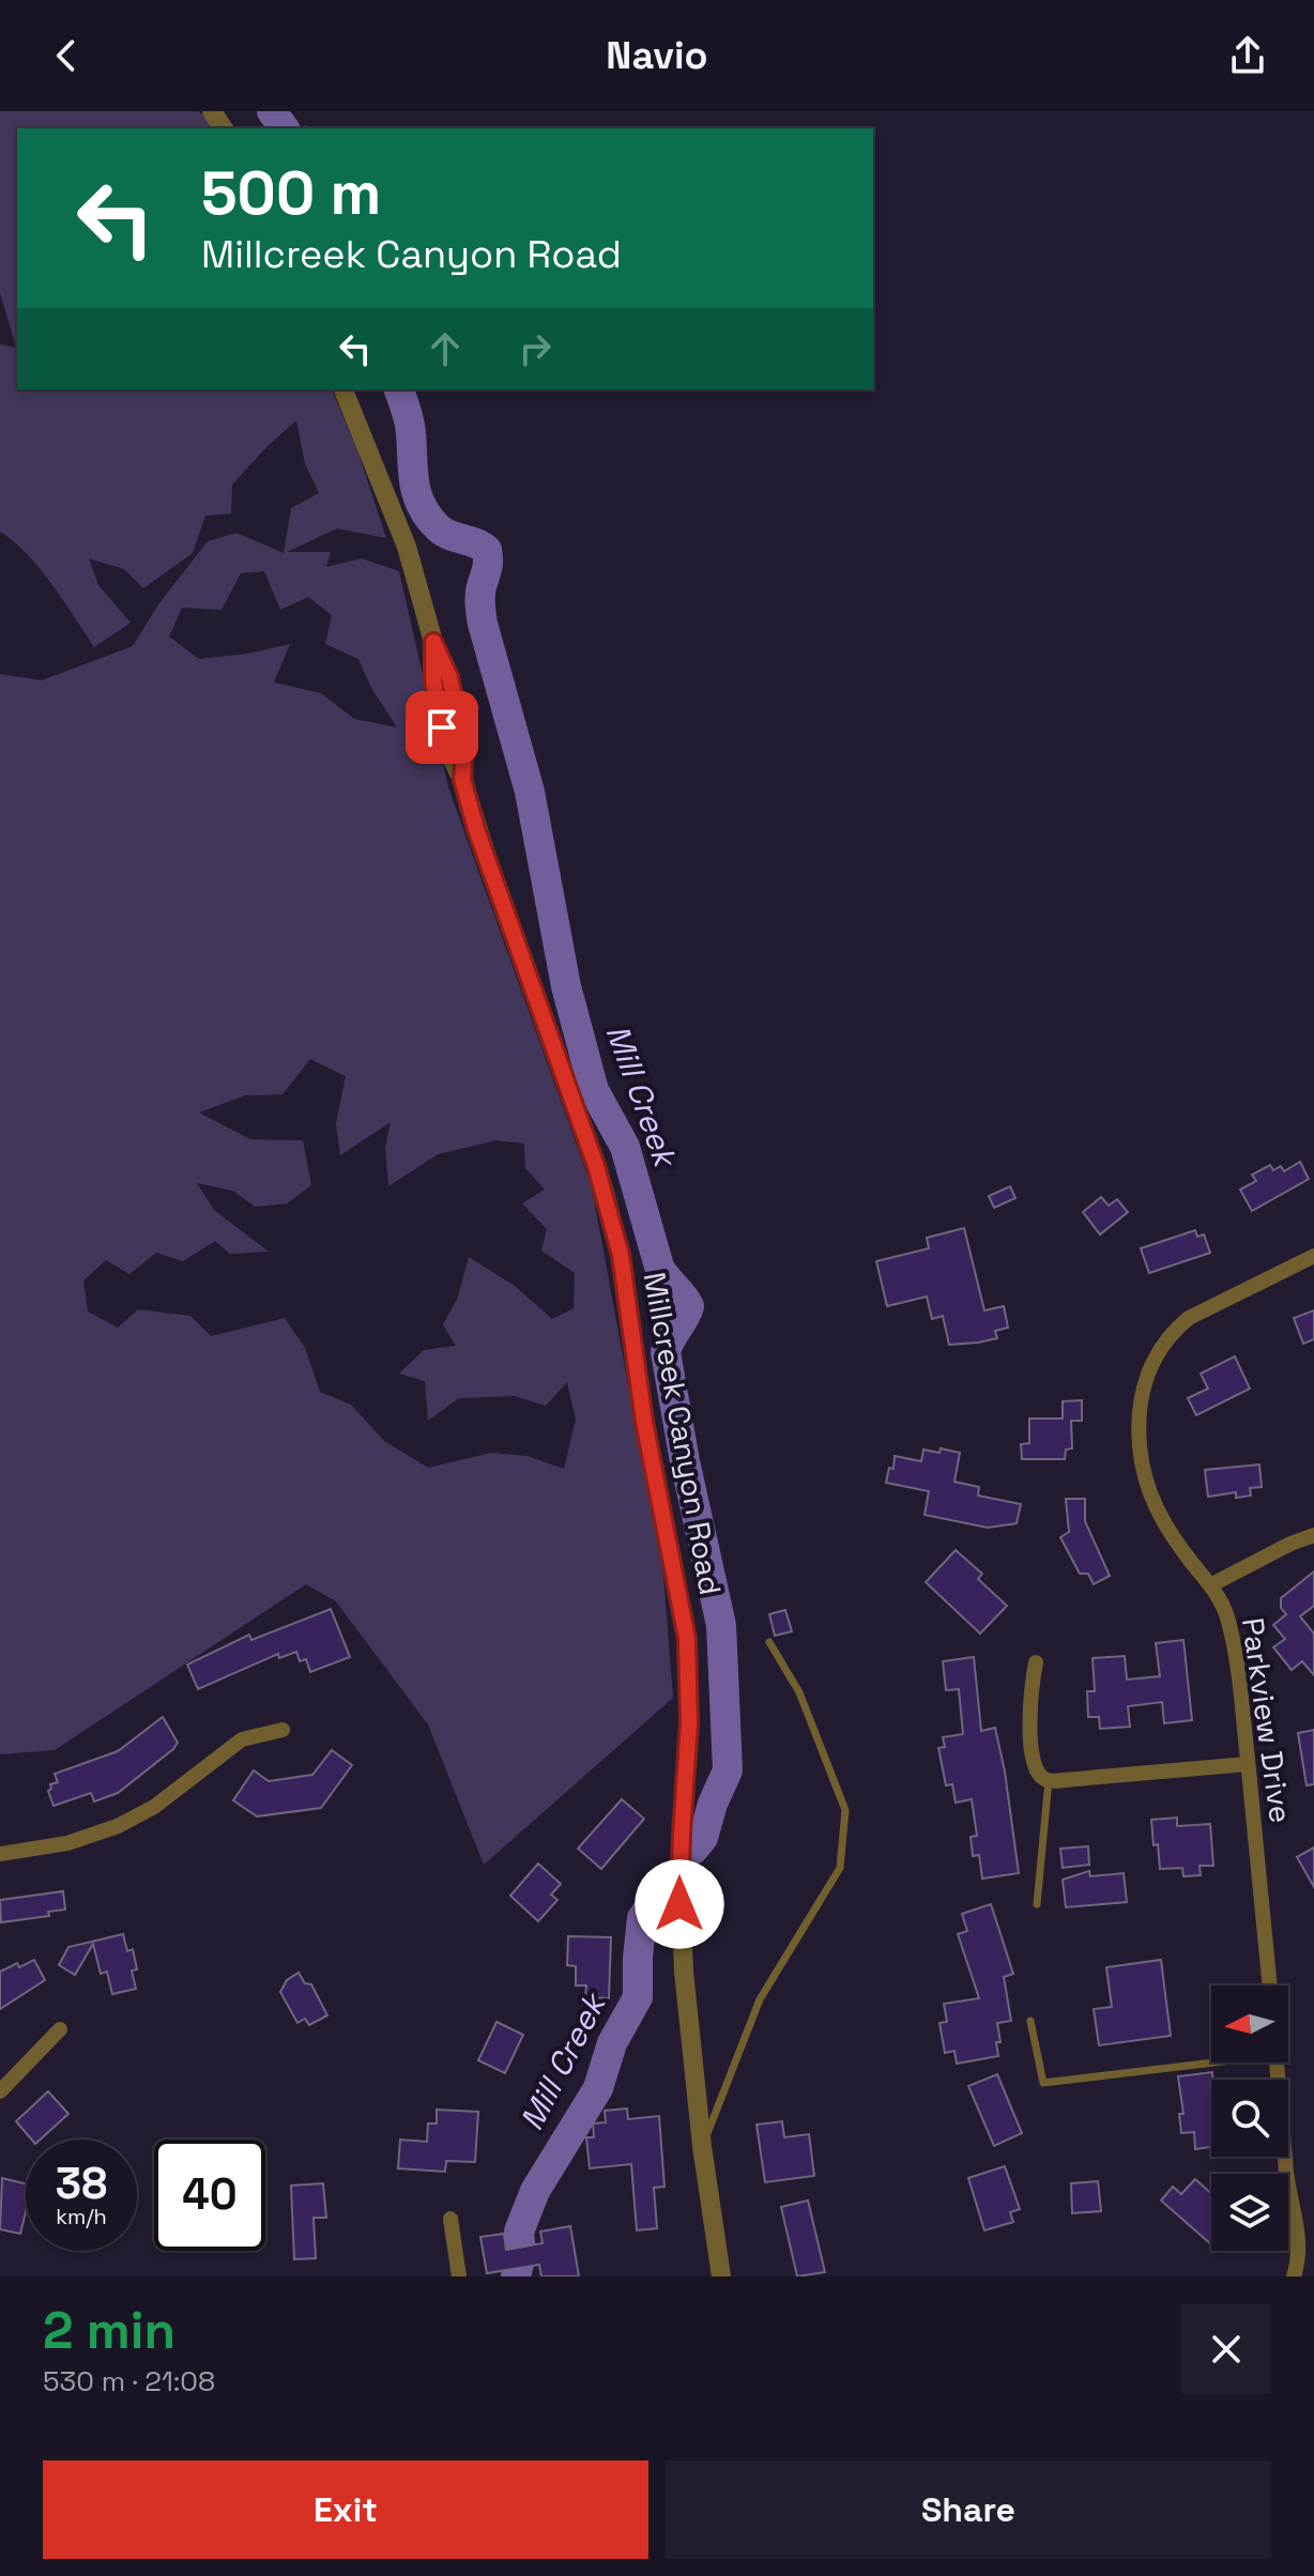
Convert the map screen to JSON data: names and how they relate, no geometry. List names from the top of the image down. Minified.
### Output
{"streets":{"street":["Millcreek Canyon Road","Parkview Drive"]},"water":["Mill Creek"],"north":"left","page":{"header":"Navio","turn":["500 m","Millcreek Canyon Road"],"speed":"38 km/h","limit":"40","heading":["2 min","530 m · 21:08"],"buttons":["Exit","Share"]}}
